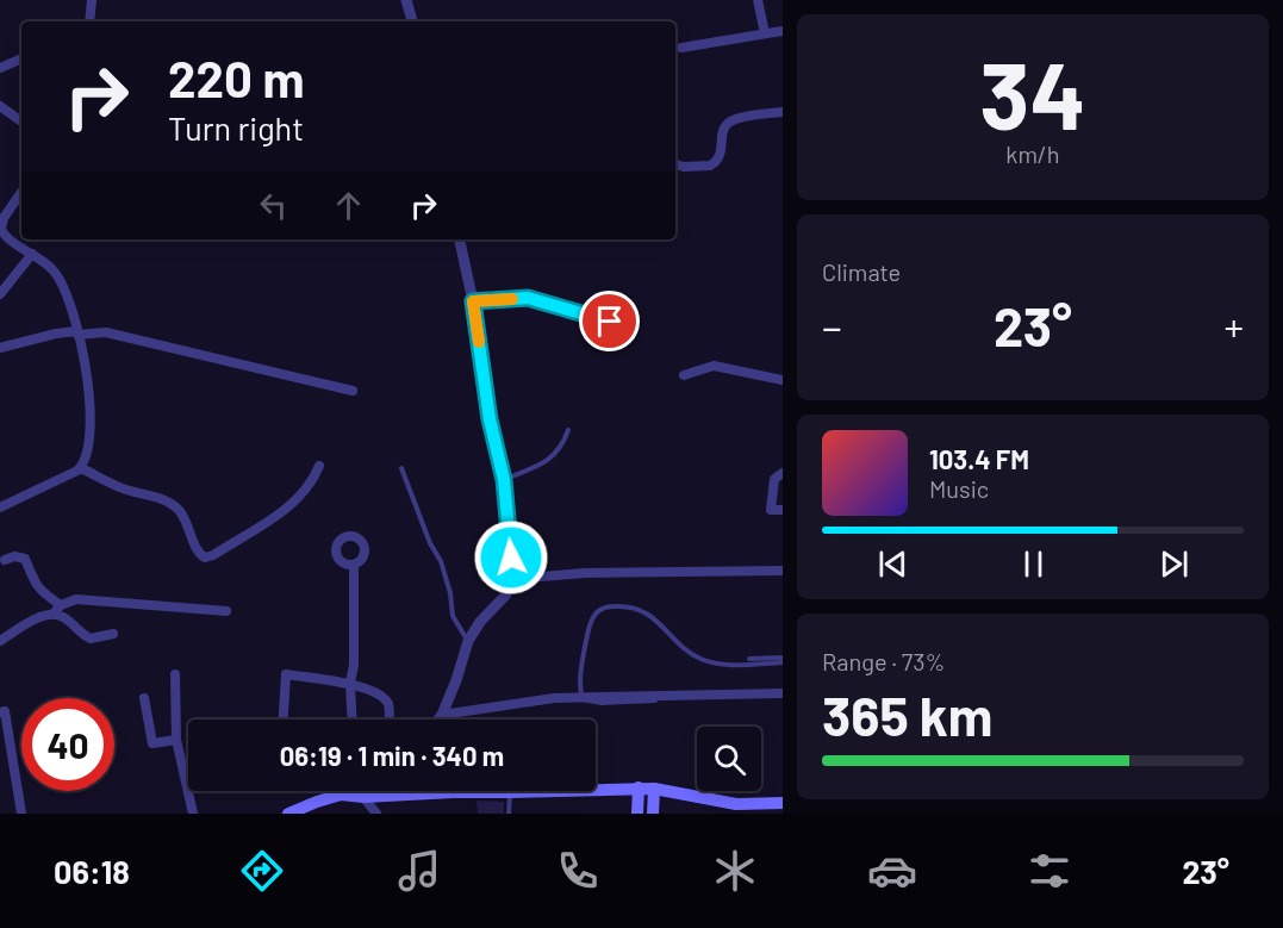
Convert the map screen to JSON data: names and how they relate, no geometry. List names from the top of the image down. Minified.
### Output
{"page":{"tile":[["34","km/h"],"Climate",["Range · 73%","365 km"]],"turn":["220 m","Turn right"],"heat":["−","23°","+"],"song":["103.4 FM","Music"],"limit":"40","trip":"06:19 · 1 min · 340 m","tabs":["06:18","23°"]}}
